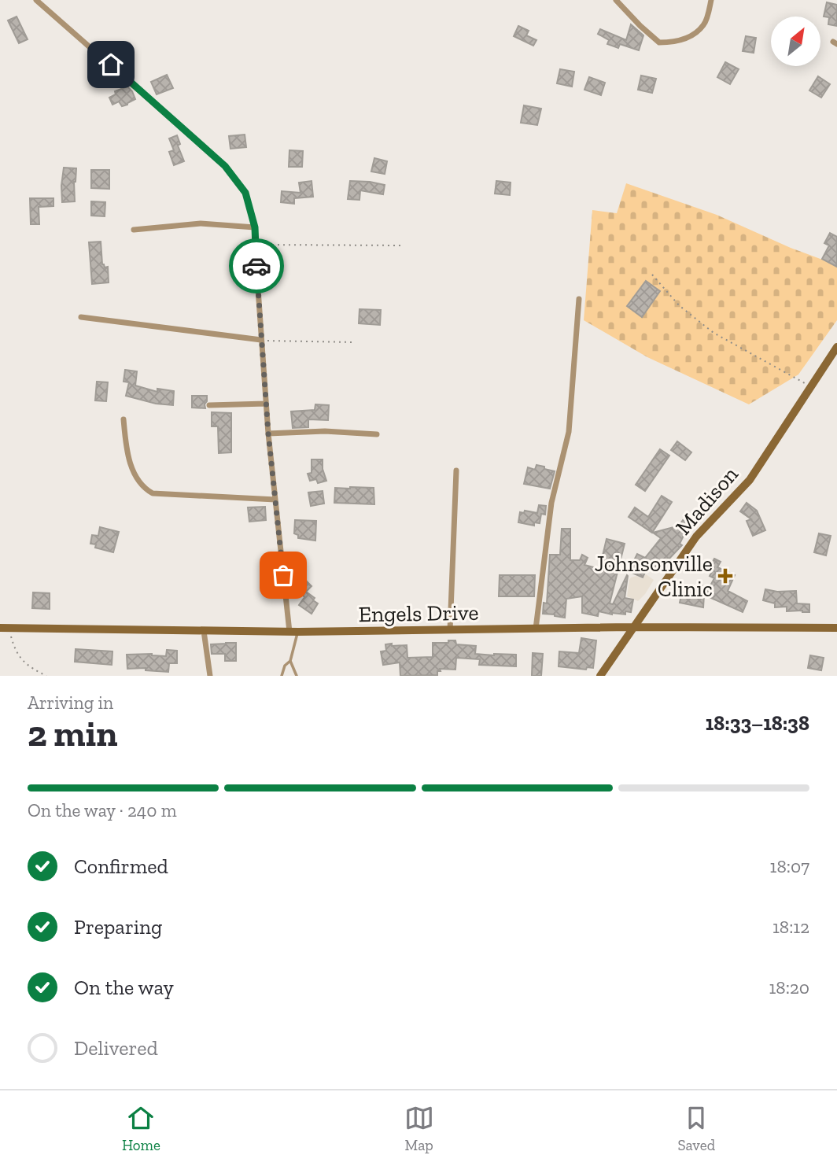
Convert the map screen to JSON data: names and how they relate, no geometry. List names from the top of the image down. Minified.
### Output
{"streets":{"street":["Madison","Engels Drive"]},"crossings":[["Madison","Engels Drive"]],"places":{"health":["Johnsonville Clinic"]},"north":"top right","page":{"heading":["2 min","Arriving in","18:33–18:38"],"bar":"On the way · 240 m","list":[["Confirmed","18:07"],["Preparing","18:12"],["On the way","18:20"],"Delivered"],"tabs":["Home","Map","Saved"]}}
